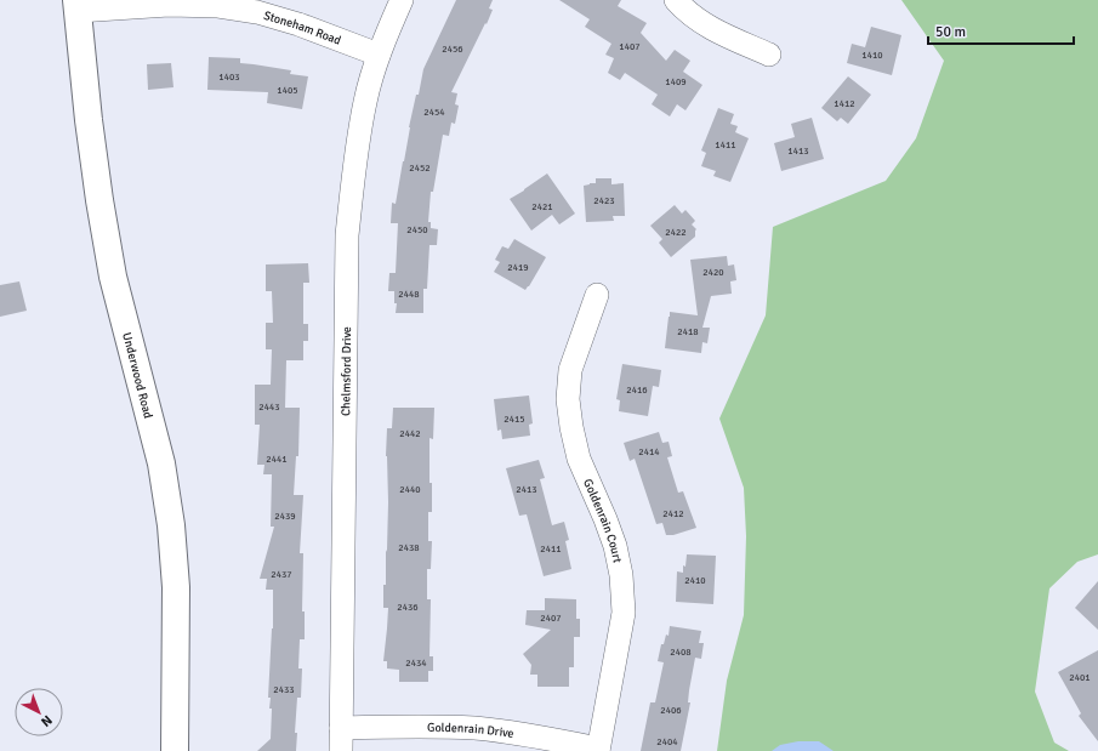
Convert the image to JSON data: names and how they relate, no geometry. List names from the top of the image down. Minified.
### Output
{"streets":{"street":["Stoneham Road","Chelmsford Drive","Underwood Road","Goldenrain Court","Goldenrain Drive"]},"crossings":[["Stoneham Road","Chelmsford Drive"],["Stoneham Road","Underwood Road"],["Chelmsford Drive","Goldenrain Drive"],["Goldenrain Court","Goldenrain Drive"]],"house_numbers":["1407","2456","1410","1403","1409","1405","1412","2454","1411","1413","2452","2423","2421","2450","2422","2419","2420","2448","2418","2416","2443","2415","2442","2414","2441","2440","2413","2412","2439","2438","2411","2437","2410","2436","2407","2408","2434","2401","2433","2406","2404"],"scale_bar":"50 m","north":"bottom right"}
